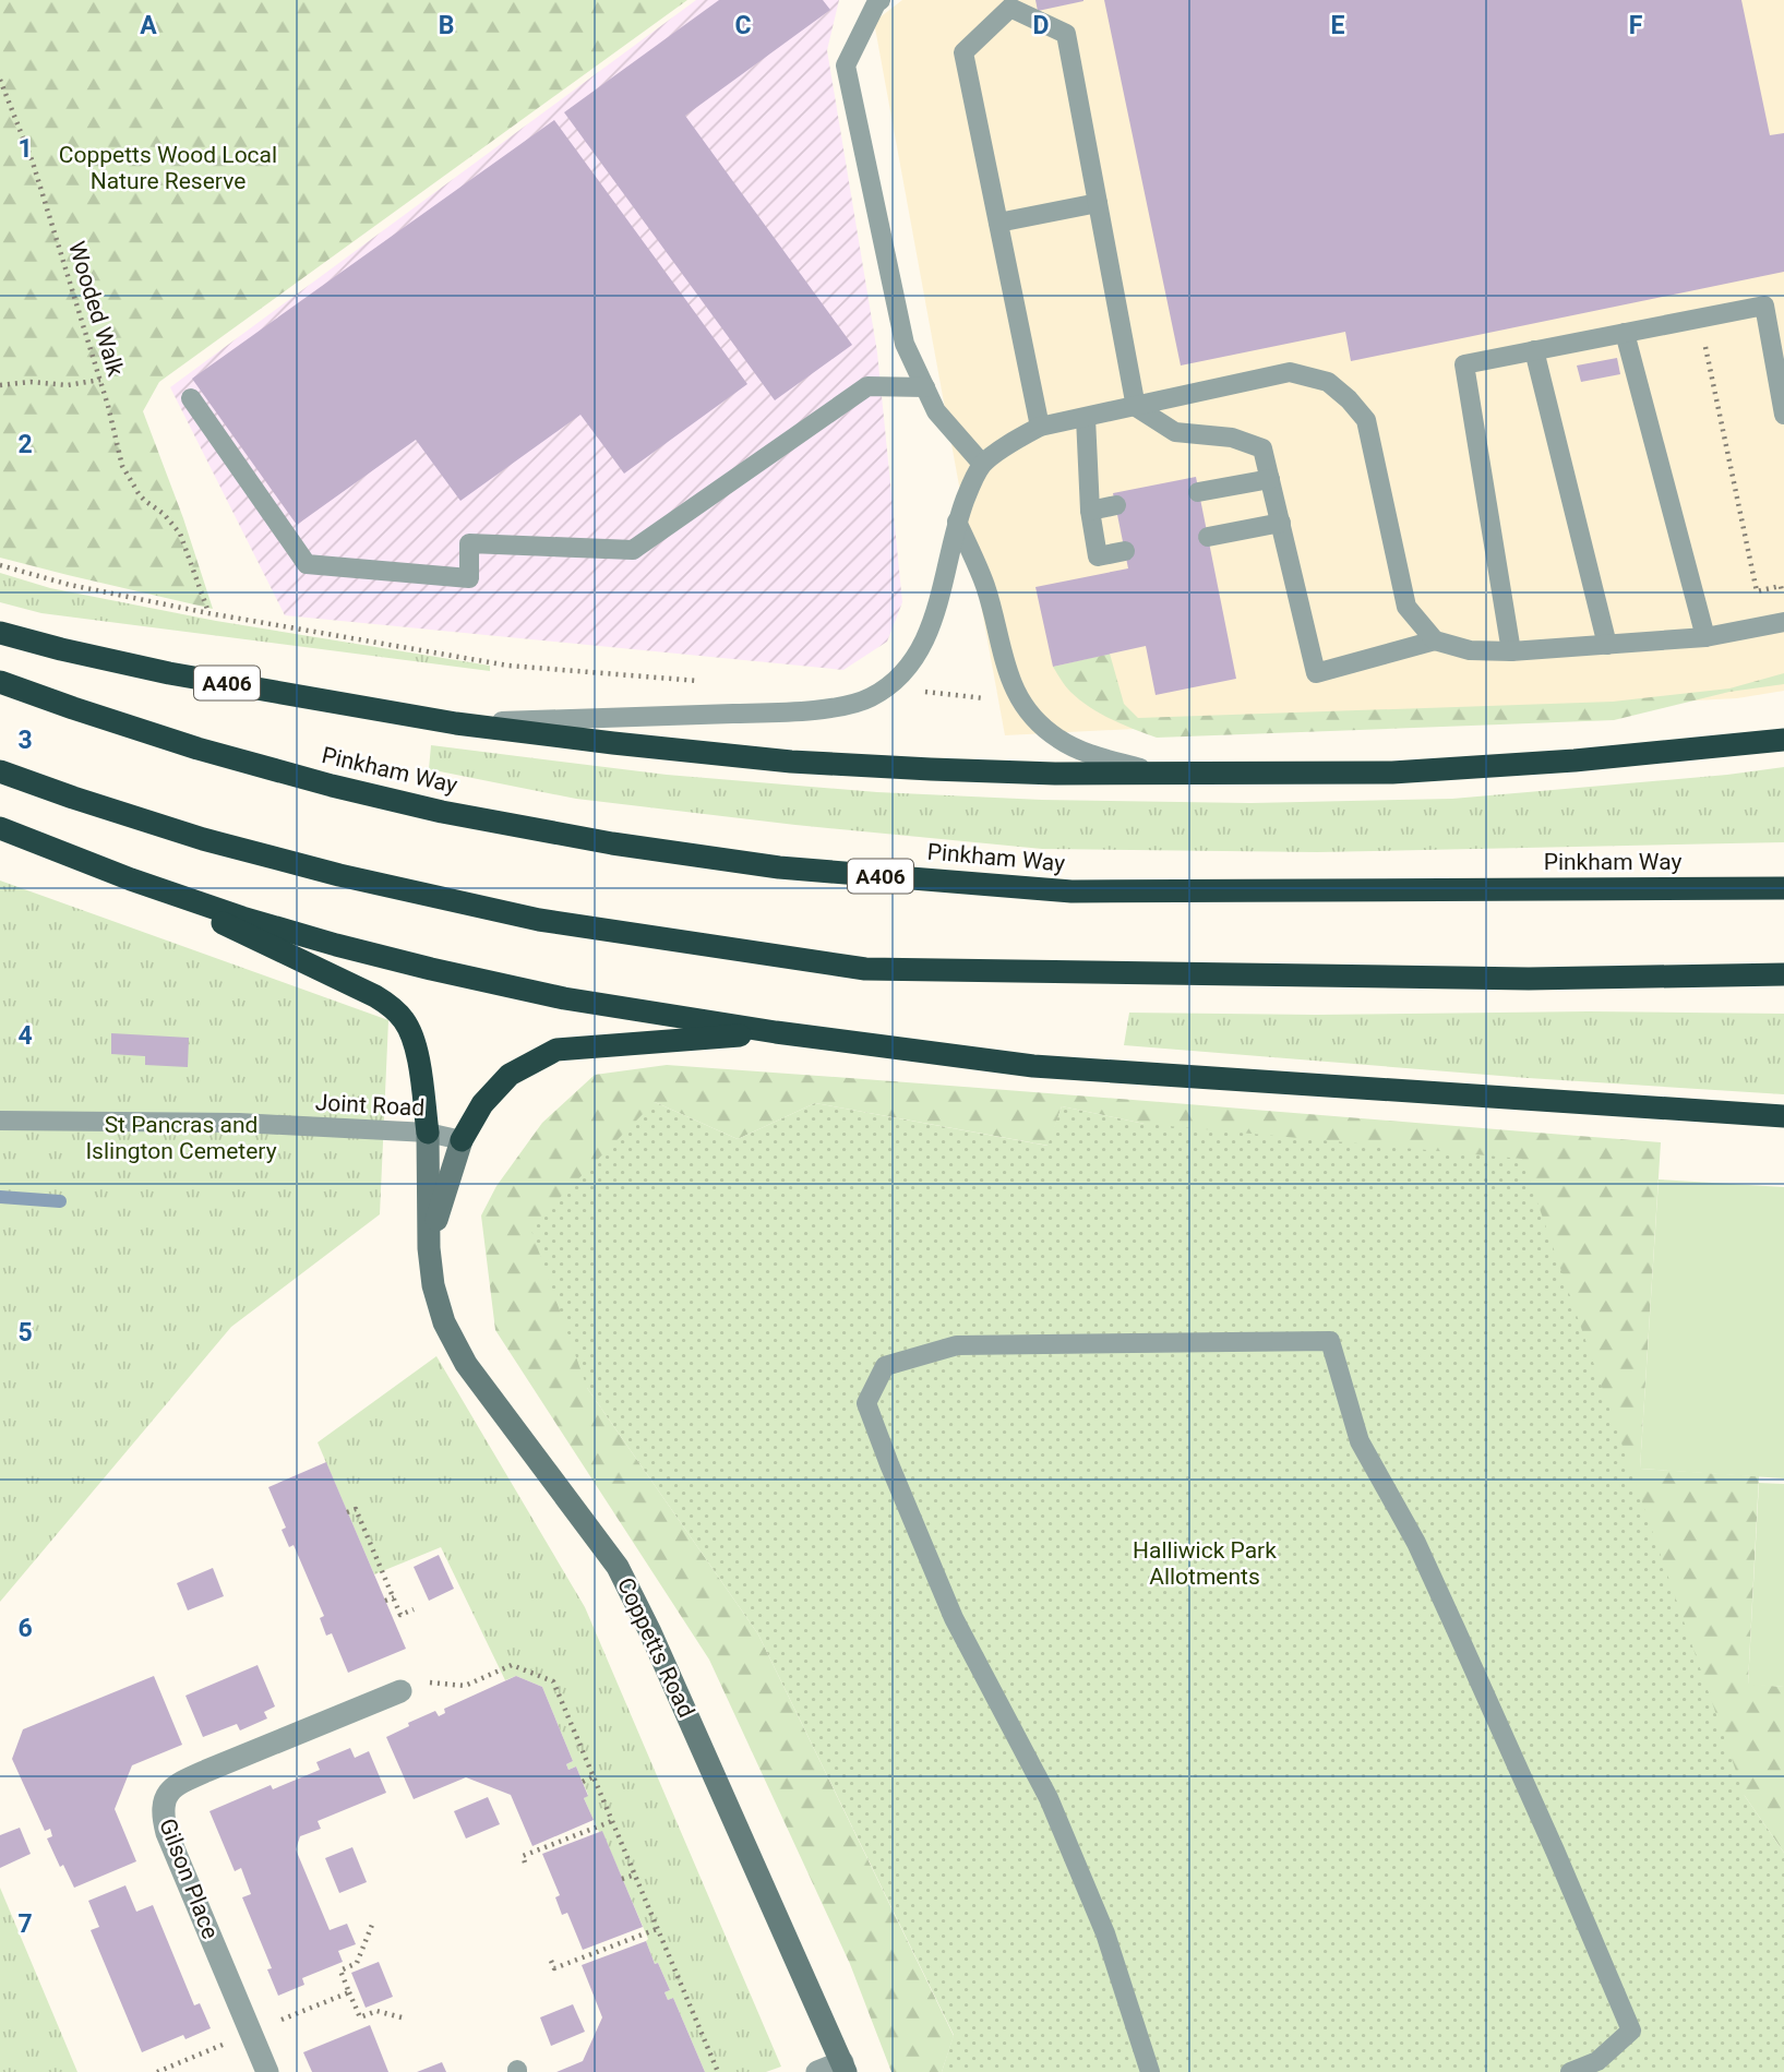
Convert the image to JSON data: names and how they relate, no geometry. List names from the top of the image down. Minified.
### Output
{"streets":{"highway":["A406","Pinkham Way"],"street":["Coppetts Road","Gilson Place"],"lane":["Joint Road"],"path":["Wooded Walk"]},"crossings":[["Joint Road","Coppetts Road"]],"parks":["Coppetts Wood Local Nature Reserve","St Pancras and Islington Cemetery","Halliwick Park Allotments"],"grid":{"columns":["A","B","C","D","E","F"],"rows":["1","2","3","4","5","6","7"]}}
